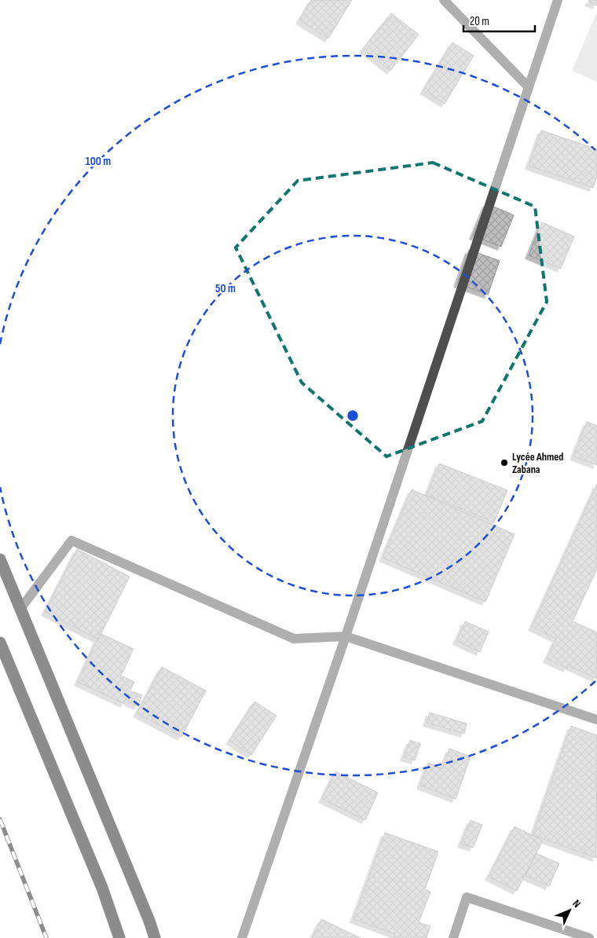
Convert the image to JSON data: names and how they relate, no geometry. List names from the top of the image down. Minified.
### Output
{"places":["Lycée Ahmed Zabana"],"scale_bar":"20 m","north":"top right","rings":["100 m","50 m"]}
